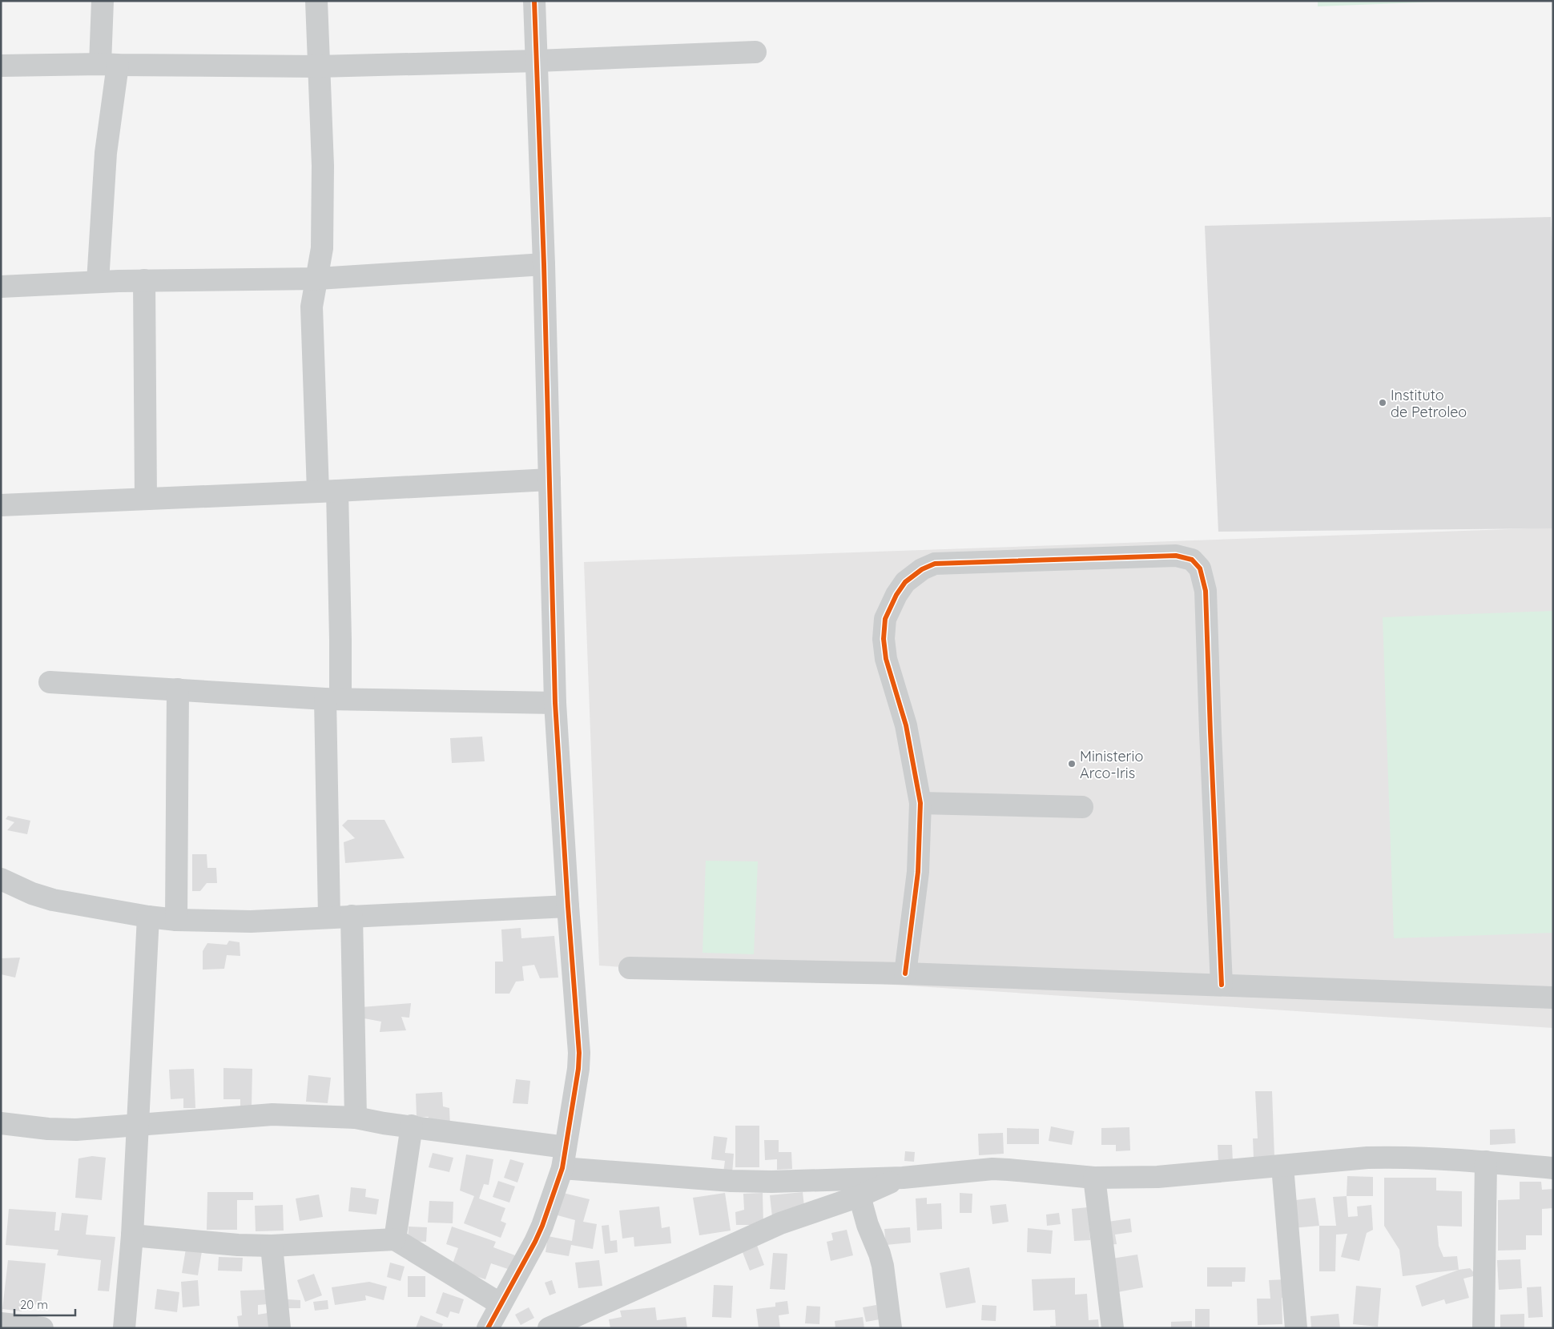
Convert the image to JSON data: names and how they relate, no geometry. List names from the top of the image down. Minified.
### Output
{"places":["Instituto de Petroleo","Ministerio Arco-Iris"],"scale_bar":"20 m"}
